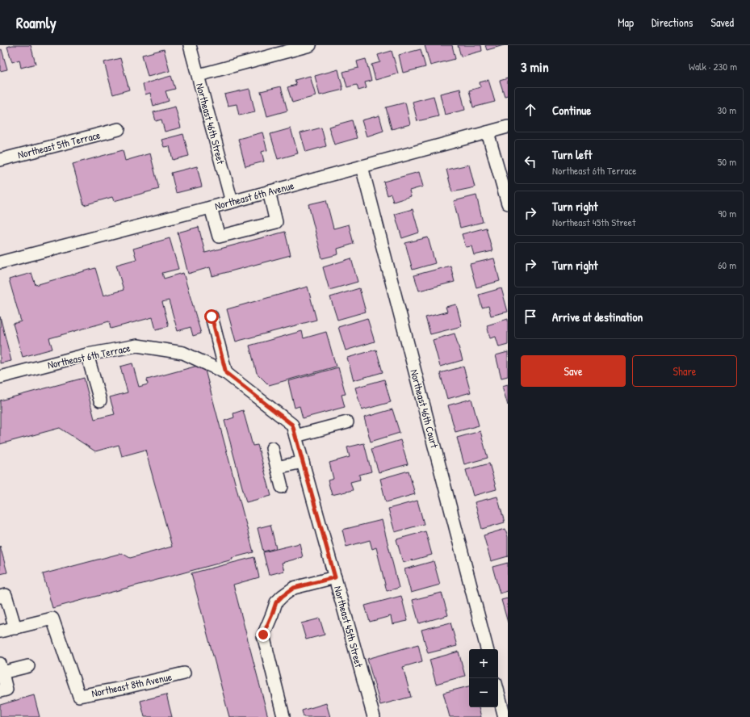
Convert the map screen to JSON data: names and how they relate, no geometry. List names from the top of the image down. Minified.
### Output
{"streets":{"street":["Northeast 46th Street","Northeast 5th Terrace","Northeast 6th Avenue","Northeast 6th Terrace","Northeast 46th Court","Northeast 45th Street","Northeast 8th Avenue"]},"crossings":[["Northeast 46th Street","Northeast 6th Avenue"],["Northeast 6th Avenue","Northeast 46th Court"],["Northeast 6th Terrace","Northeast 45th Street"]],"page":{"header":"Roamly","nav":["Map","Directions","Saved"],"heading":["3 min","Walk · 230 m"],"list":[["Continue","30 m"],["Turn left","Northeast 6th Terrace","50 m"],["Turn right","Northeast 45th Street","90 m"],["Turn right","60 m"],"Arrive at destination"],"buttons":["Save","Share"],"map_buttons":["+","−"]}}
